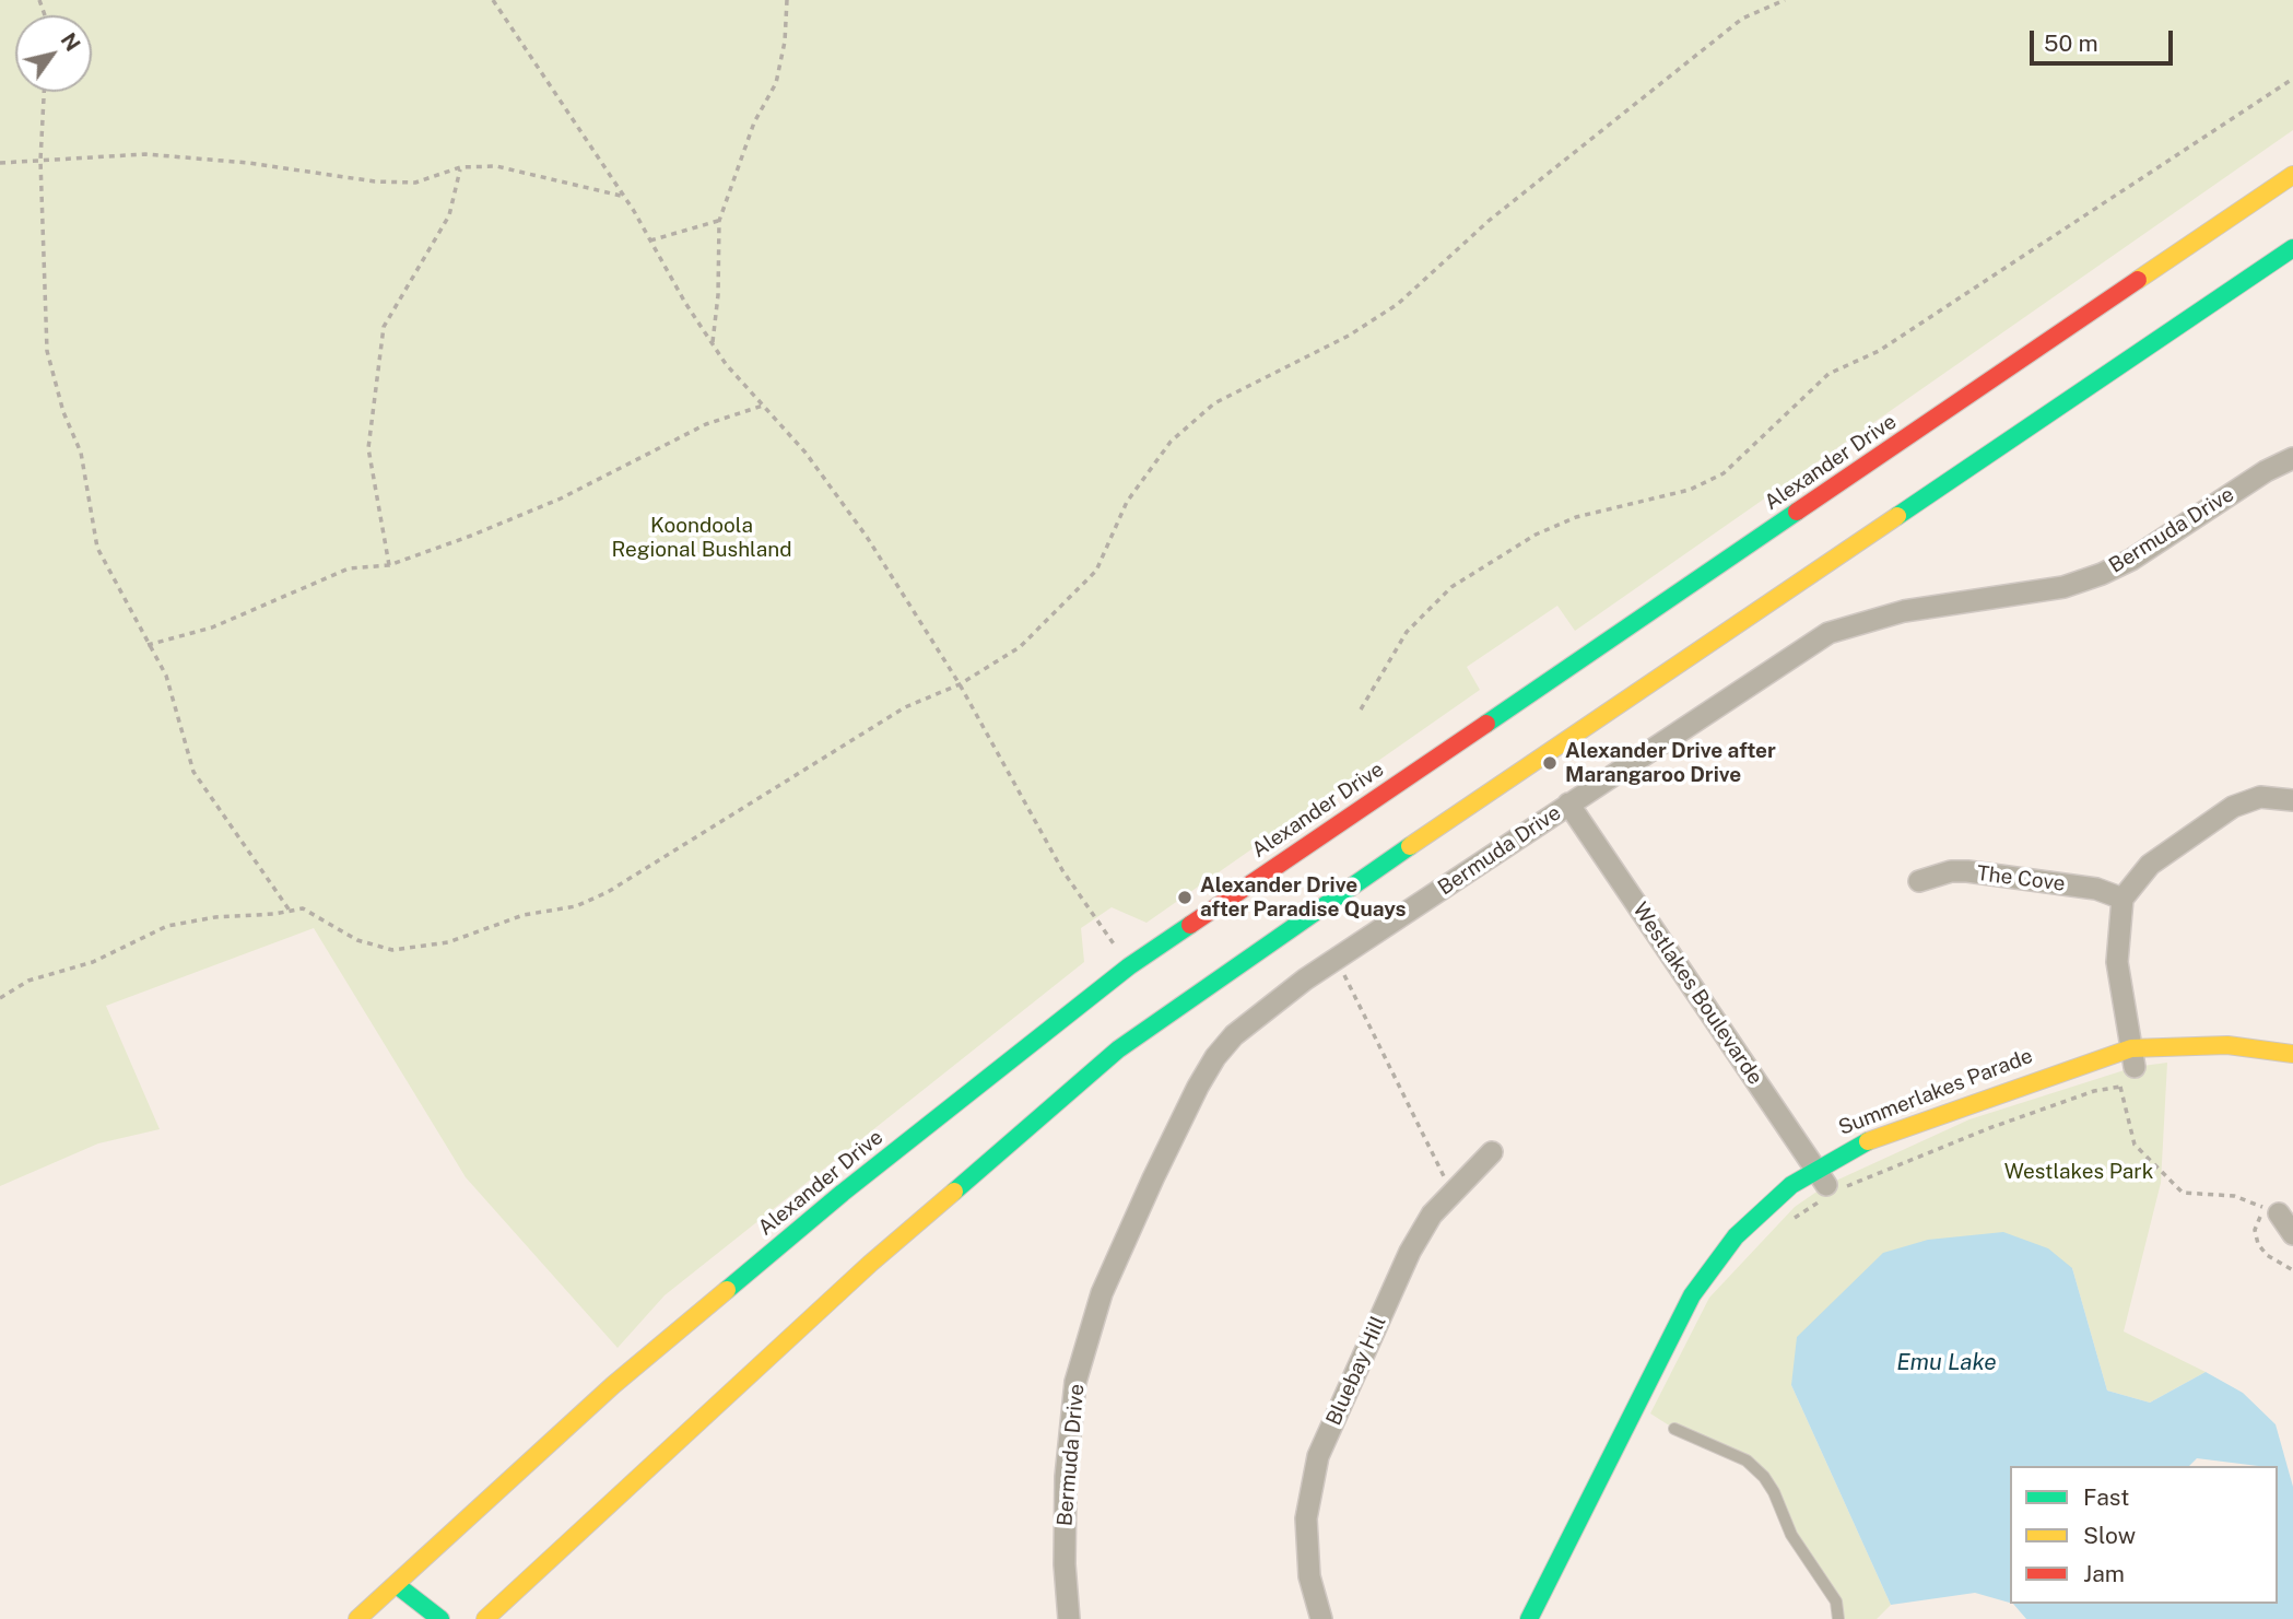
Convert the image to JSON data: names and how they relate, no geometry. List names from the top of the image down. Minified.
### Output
{"streets":{"main road":["Alexander Drive","Summerlakes Parade"],"street":["Bermuda Drive","The Cove","Westlakes Boulevarde","Bluebay Hill"]},"crossings":[["Bermuda Drive","Westlakes Boulevarde"],["Westlakes Boulevarde","Summerlakes Parade"]],"water":["Emu Lake"],"parks":["Koondoola Regional Bushland","Westlakes Park"],"places":["Alexander Drive after Marangaroo Drive","Alexander Drive after Paradise Quays"],"legend":["Fast","Slow","Jam"],"scale_bar":"50 m","north":"top right"}
